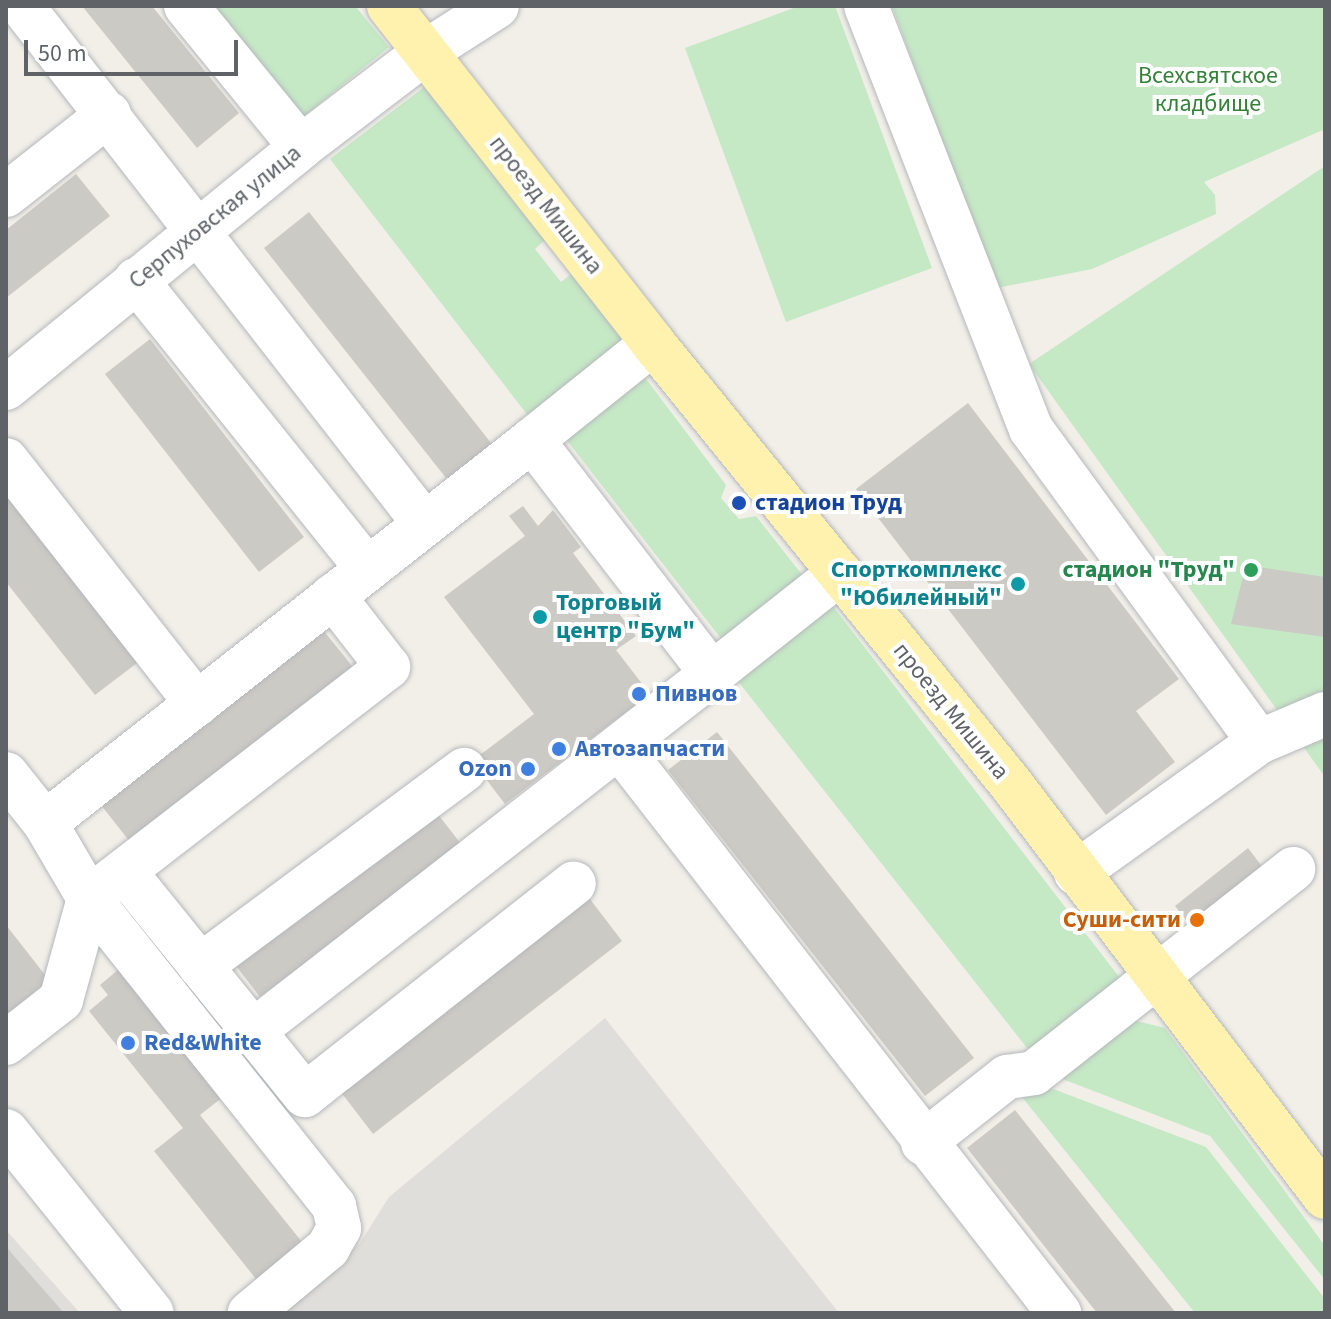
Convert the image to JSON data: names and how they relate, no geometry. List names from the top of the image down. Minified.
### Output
{"streets":{"main road":["проезд Мишина"],"street":["Серпуховская улица"]},"crossings":[["проезд Мишина","Серпуховская улица"]],"parks":["Всехсвятское кладбище"],"places":["стадион Труд","стадион \"Труд\"","Спорткомплекс \"Юбилейный\"","Торговый центр \"Бум\"","Пивнов","Автозапчасти","Ozon","Суши-сити","Red&White"],"scale_bar":"50 m"}
